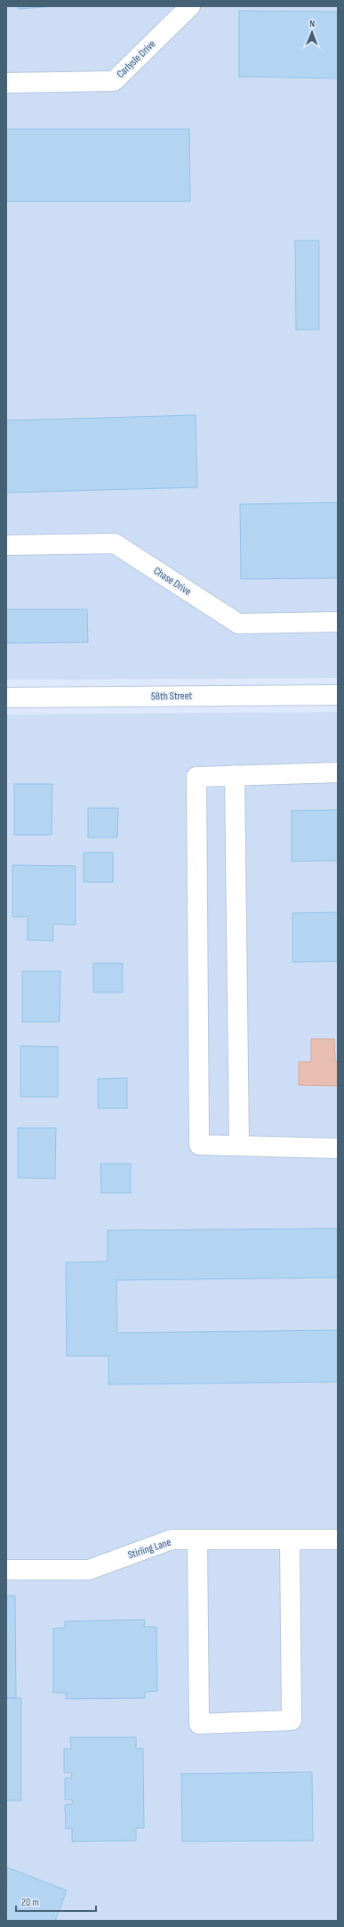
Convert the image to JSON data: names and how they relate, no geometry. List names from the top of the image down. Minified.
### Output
{"streets":{"street":["Carlysle Drive","Chase Drive","58th Street","Stirling Lane"]},"scale_bar":"20 m","north":"top"}
